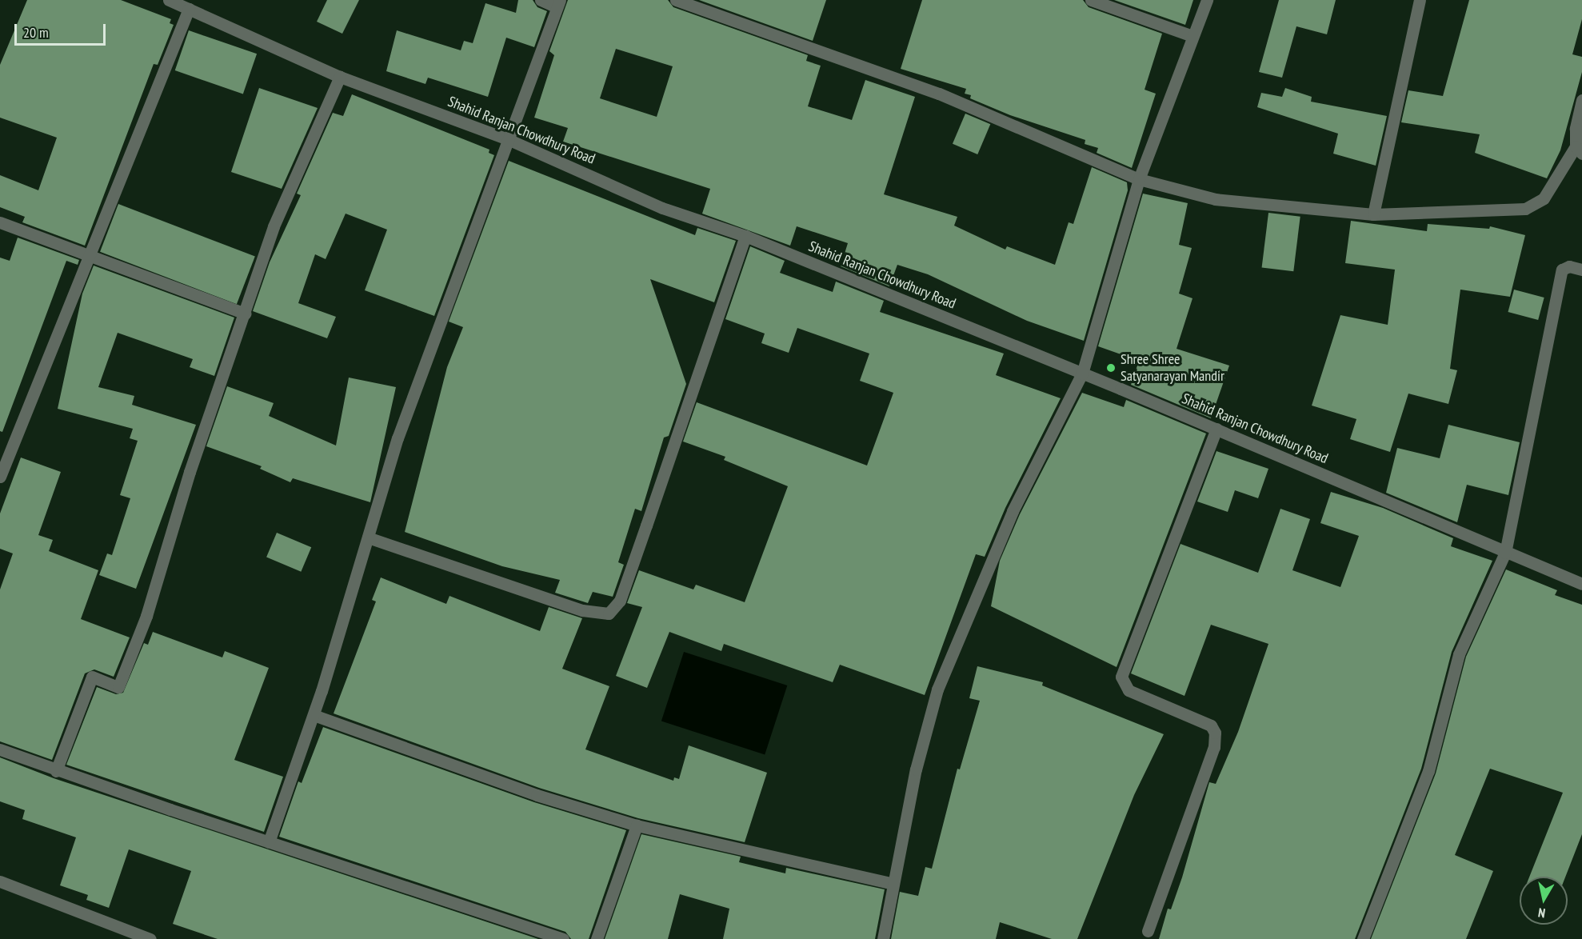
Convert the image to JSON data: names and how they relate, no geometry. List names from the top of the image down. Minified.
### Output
{"streets":{"street":["Shahid Ranjan Chowdhury Road"]},"places":["Shree Shree Satyanarayan Mandir"],"scale_bar":"20 m","north":"bottom"}
